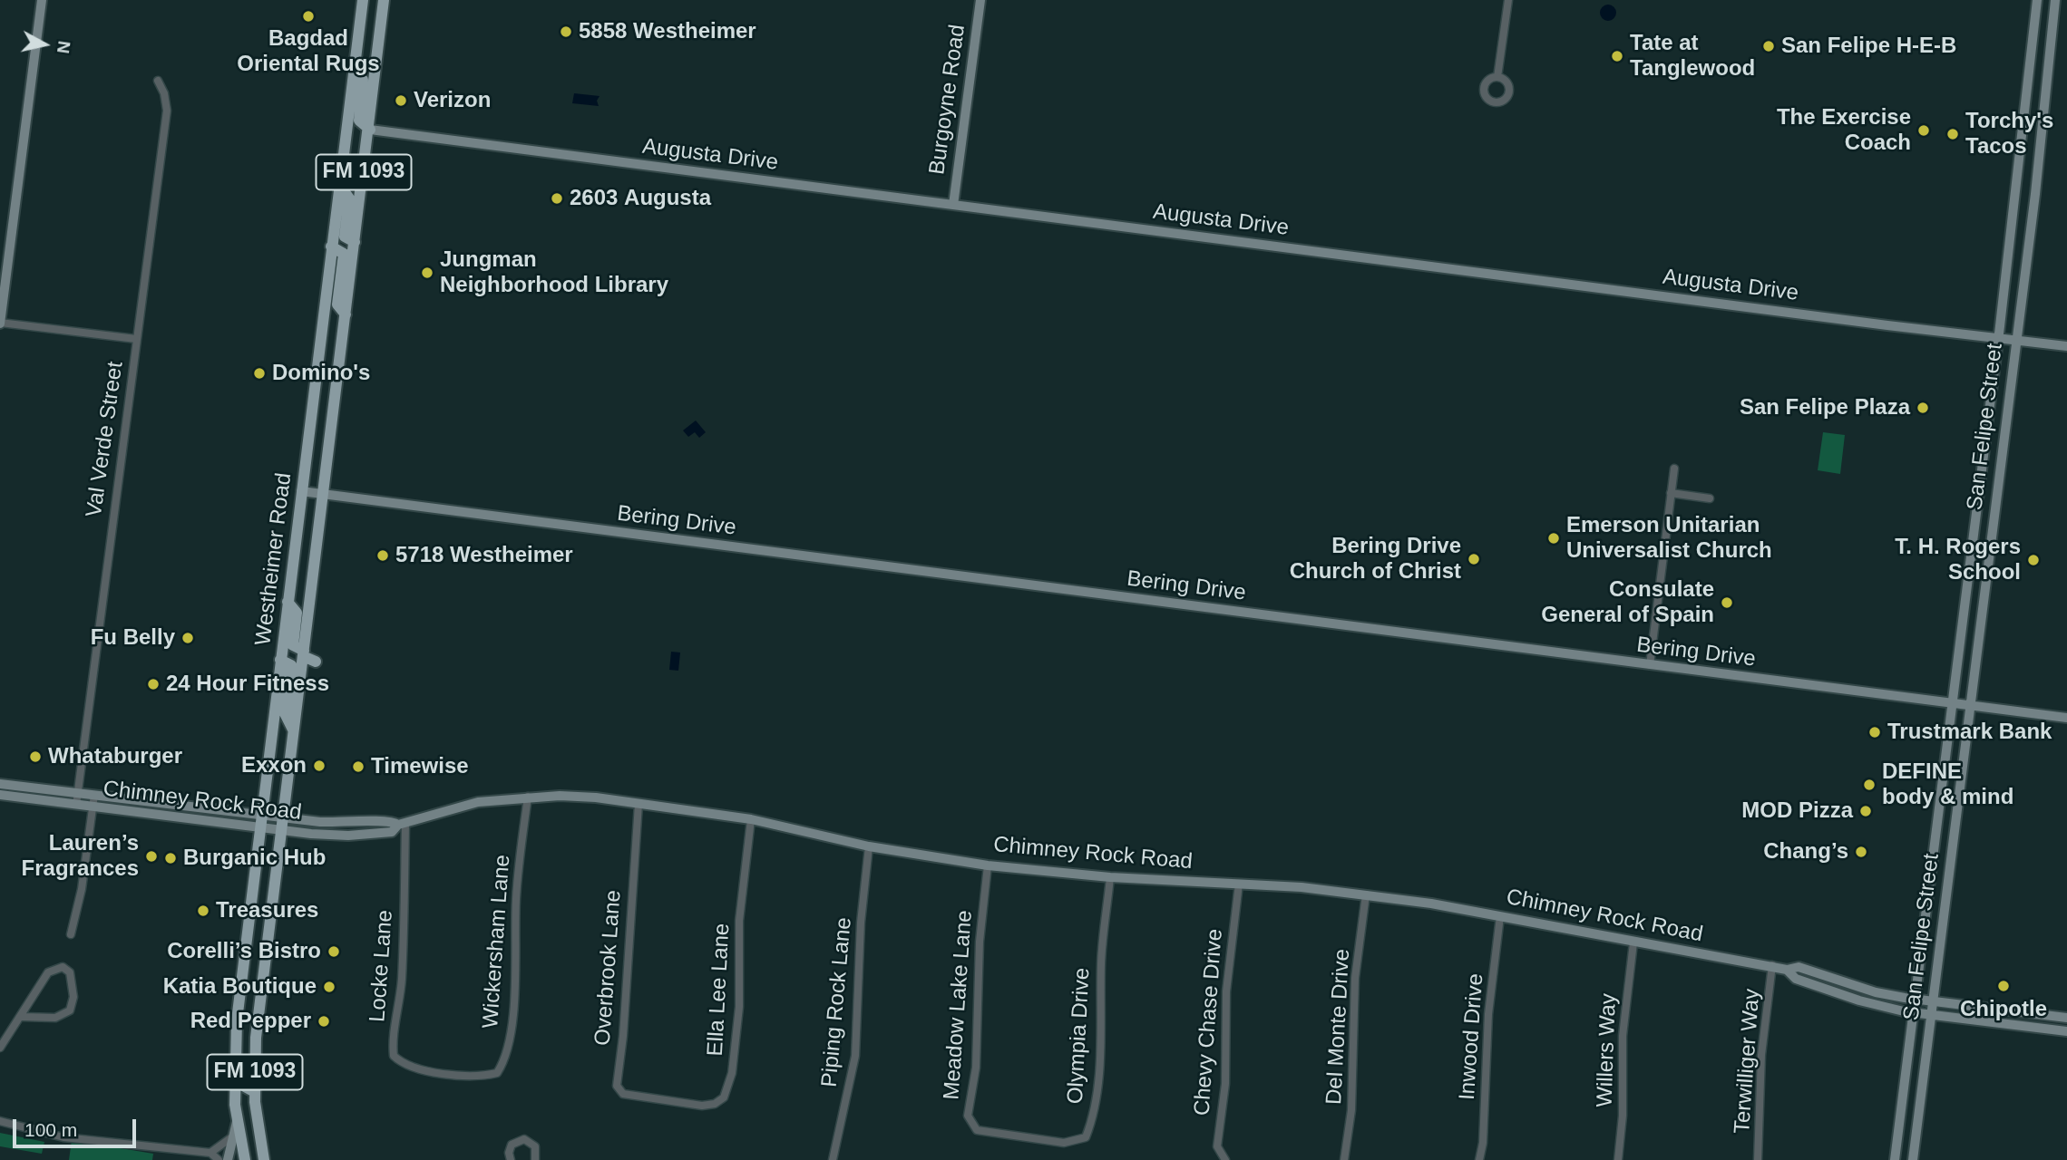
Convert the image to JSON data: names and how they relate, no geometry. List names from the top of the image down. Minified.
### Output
{"streets":{"main road":["Burgoyne Road","Augusta Drive","FM 1093","San Felipe Street","Bering Drive","Westheimer Road","Chimney Rock Road"],"street":["Val Verde Street","Wickersham Lane","Locke Lane","Overbrook Lane","Ella Lee Lane","Piping Rock Lane","Meadow Lake Lane","Chevy Chase Drive","Del Monte Drive","Olympia Drive","Inwood Drive","Willers Way","Terwilliger Way"]},"crossings":[["Burgoyne Road","Augusta Drive"],["Augusta Drive","San Felipe Street"],["Augusta Drive","Westheimer Road"],["San Felipe Street","Bering Drive"],["San Felipe Street","Chimney Rock Road"],["Val Verde Street","Chimney Rock Road"],["Bering Drive","Westheimer Road"],["Westheimer Road","Chimney Rock Road"],["Chimney Rock Road","Wickersham Lane"],["Chimney Rock Road","Locke Lane"],["Chimney Rock Road","Overbrook Lane"],["Chimney Rock Road","Ella Lee Lane"],["Chimney Rock Road","Piping Rock Lane"],["Chimney Rock Road","Meadow Lake Lane"],["Chimney Rock Road","Chevy Chase Drive"],["Chimney Rock Road","Del Monte Drive"],["Chimney Rock Road","Olympia Drive"],["Chimney Rock Road","Inwood Drive"],["Chimney Rock Road","Willers Way"],["Chimney Rock Road","Terwilliger Way"],["Wickersham Lane","Locke Lane"],["Overbrook Lane","Ella Lee Lane"],["Meadow Lake Lane","Olympia Drive"]],"places":["Bagdad Oriental Rugs","5858 Westheimer","San Felipe H-E-B","Tate at Tanglewood","Verizon","The Exercise Coach","Torchy's Tacos","2603 Augusta","Jungman Neighborhood Library","Domino's","San Felipe Plaza","Emerson Unitarian Universalist Church","5718 Westheimer","Bering Drive Church of Christ","T. H. Rogers School","Consulate General of Spain","Fu Belly","24 Hour Fitness","Trustmark Bank","Whataburger","Exxon","Timewise","DEFINE body & mind","MOD Pizza","Chang’s","Lauren’s Fragrances","Burganic Hub","Treasures","Corelli’s Bistro","Chipotle","Katia Boutique","Red Pepper"],"scale_bar":"100 m","north":"right"}
